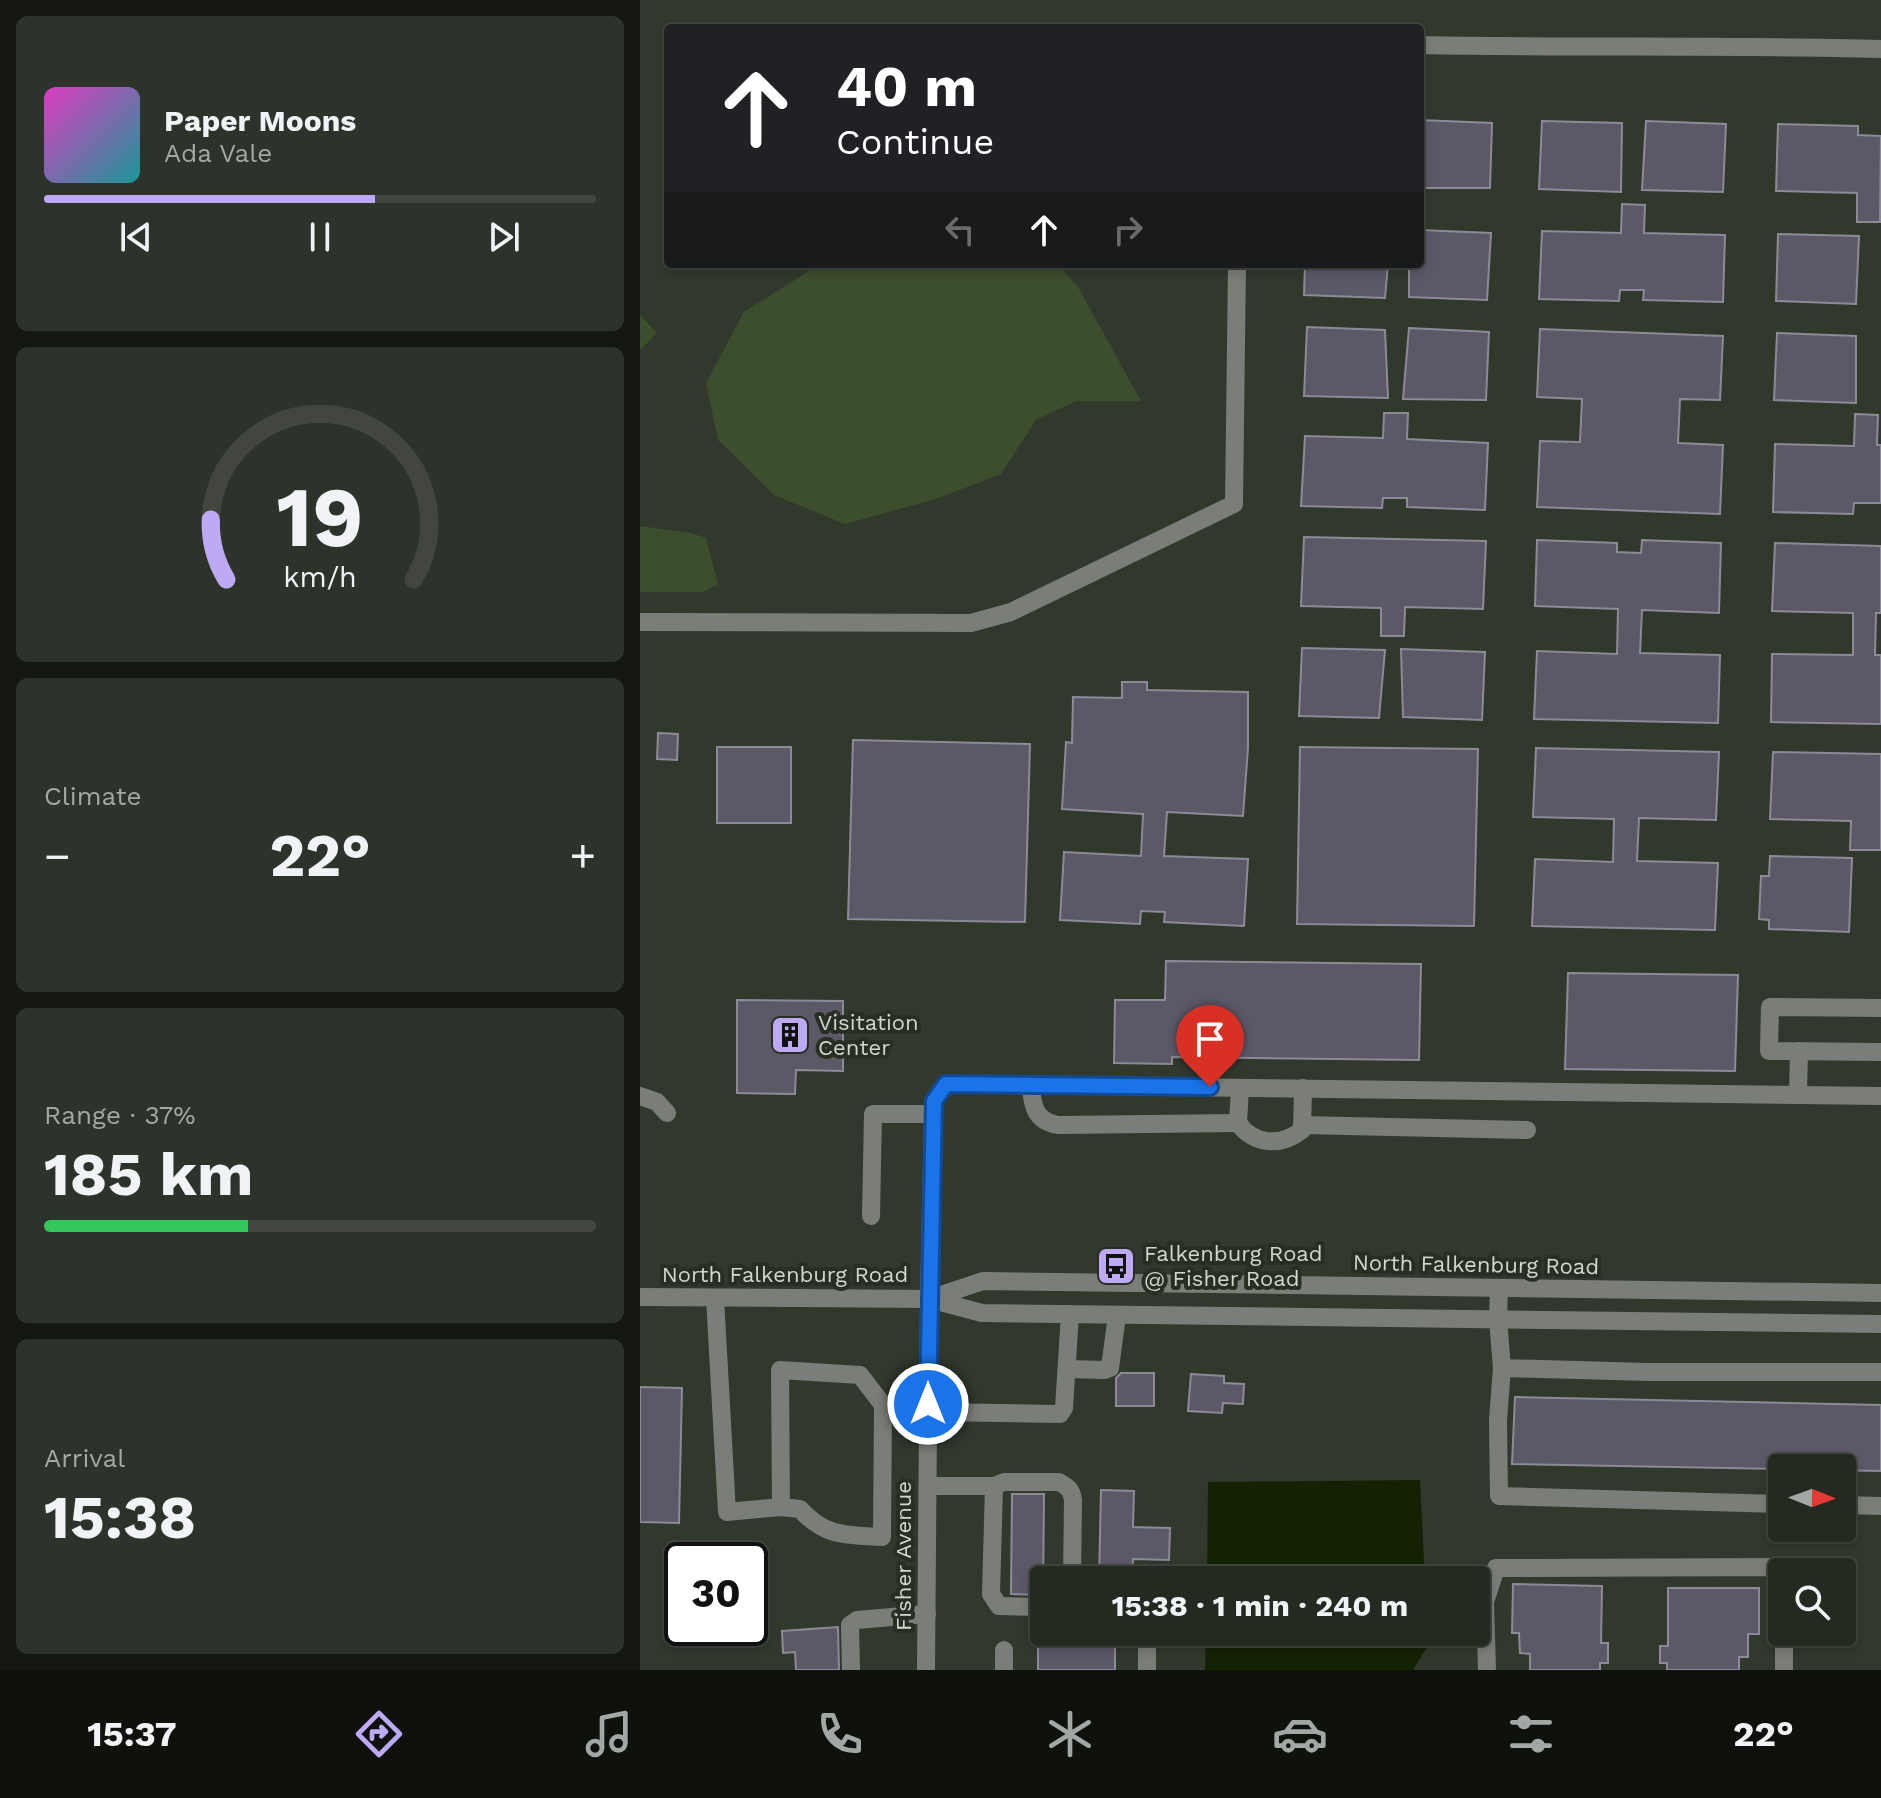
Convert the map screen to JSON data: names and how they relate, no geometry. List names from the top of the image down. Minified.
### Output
{"streets":{"street":["North Falkenburg Road","Fisher Avenue"]},"crossings":[["North Falkenburg Road","Fisher Avenue"]],"places":{"building":["Visitation Center"],"bus stop":["Falkenburg Road @ Fisher Road"]},"north":"right","page":{"turn":["40 m","Continue"],"song":["Paper Moons","Ada Vale"],"tile":["Climate",["Range · 37%","185 km"],["Arrival","15:38"]],"heat":["−","22°","+"],"limit":"30","trip":"15:38 · 1 min · 240 m","tabs":["15:37","22°"],"gauge":["19","km/h"]}}
